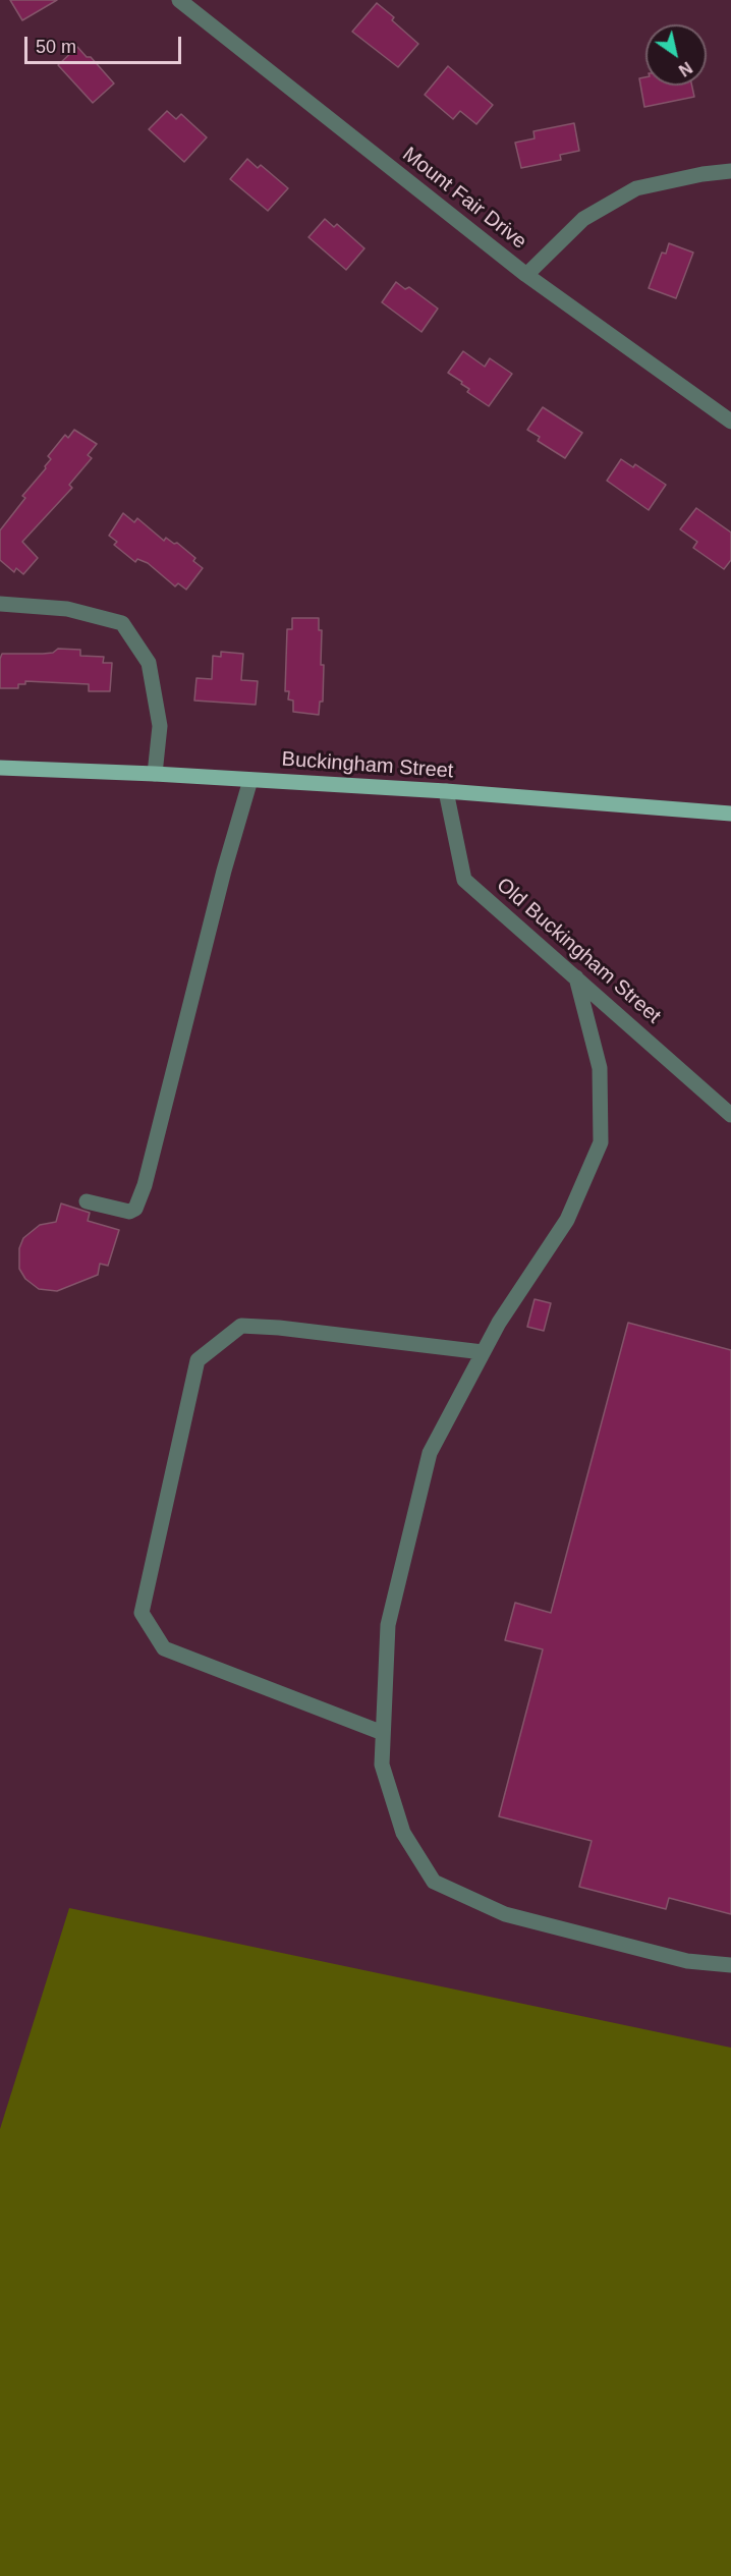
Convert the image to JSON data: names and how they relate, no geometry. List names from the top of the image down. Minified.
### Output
{"streets":{"main road":["Buckingham Street"],"street":["Mount Fair Drive","Old Buckingham Street"]},"crossings":[["Buckingham Street","Old Buckingham Street"]],"scale_bar":"50 m","north":"bottom right"}
